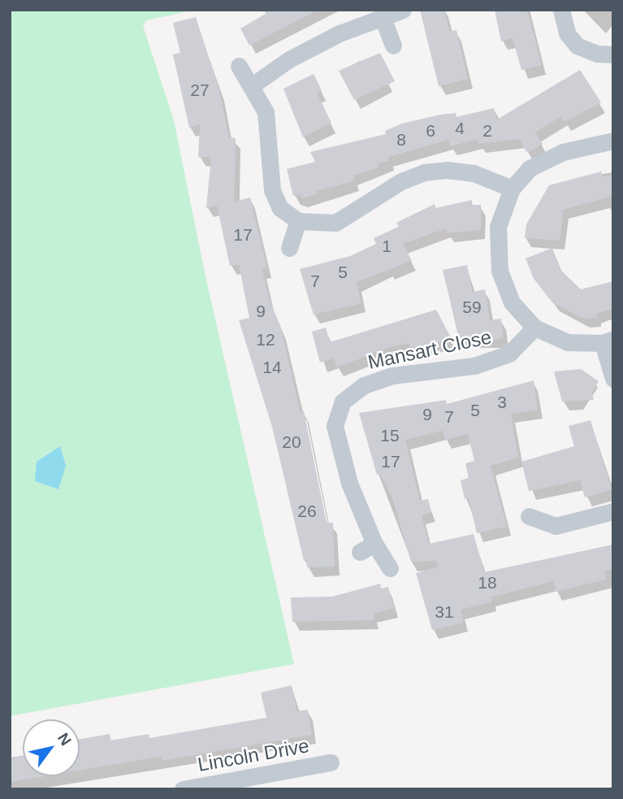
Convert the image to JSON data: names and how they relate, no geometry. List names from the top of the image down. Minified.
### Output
{"streets":{"street":["Mansart Close","Lincoln Drive"]},"house_numbers":["27","4","6","2","8","17","1","5","7","59","9","12","14","3","5","9","7","15","20","17","26","18","31"],"north":"top right"}
